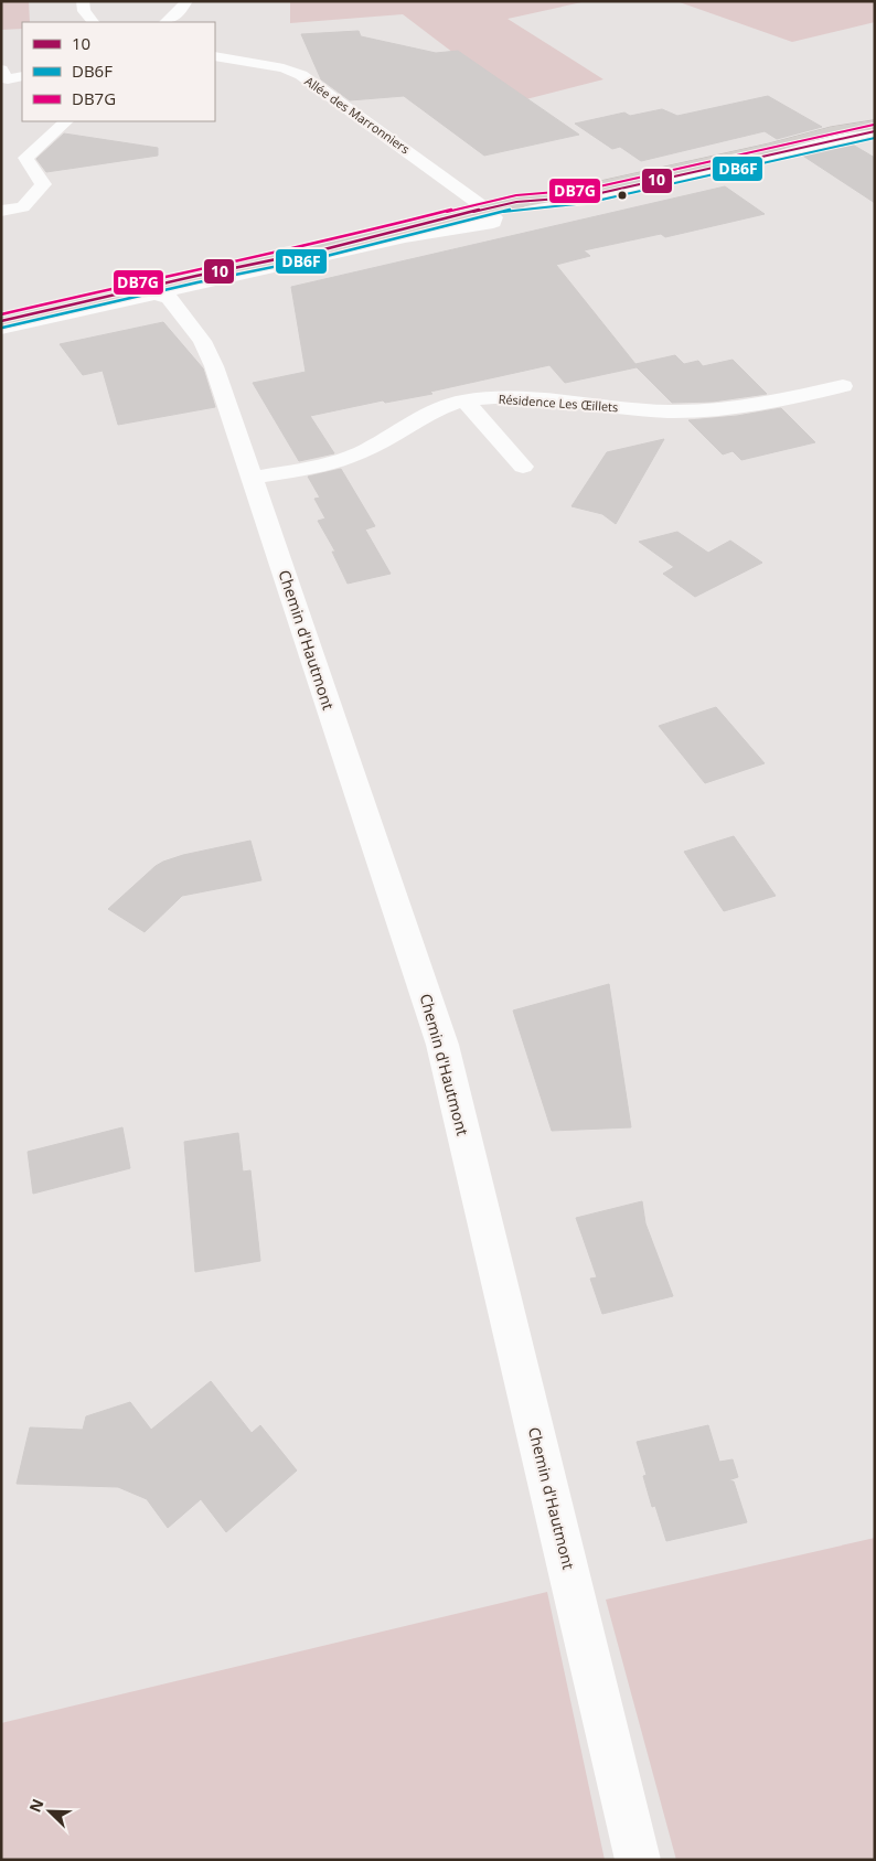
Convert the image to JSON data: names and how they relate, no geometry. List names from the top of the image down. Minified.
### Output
{"streets":{"street":["Allée des Marronniers","Résidence Les Œillets","Chemin d'Hautmont"]},"crossings":[["Résidence Les Œillets","Chemin d'Hautmont"]],"lines":["transit line DB7G","transit line 10","transit line DB6F"],"legend":["10","DB6F","DB7G"],"north":"top left"}
